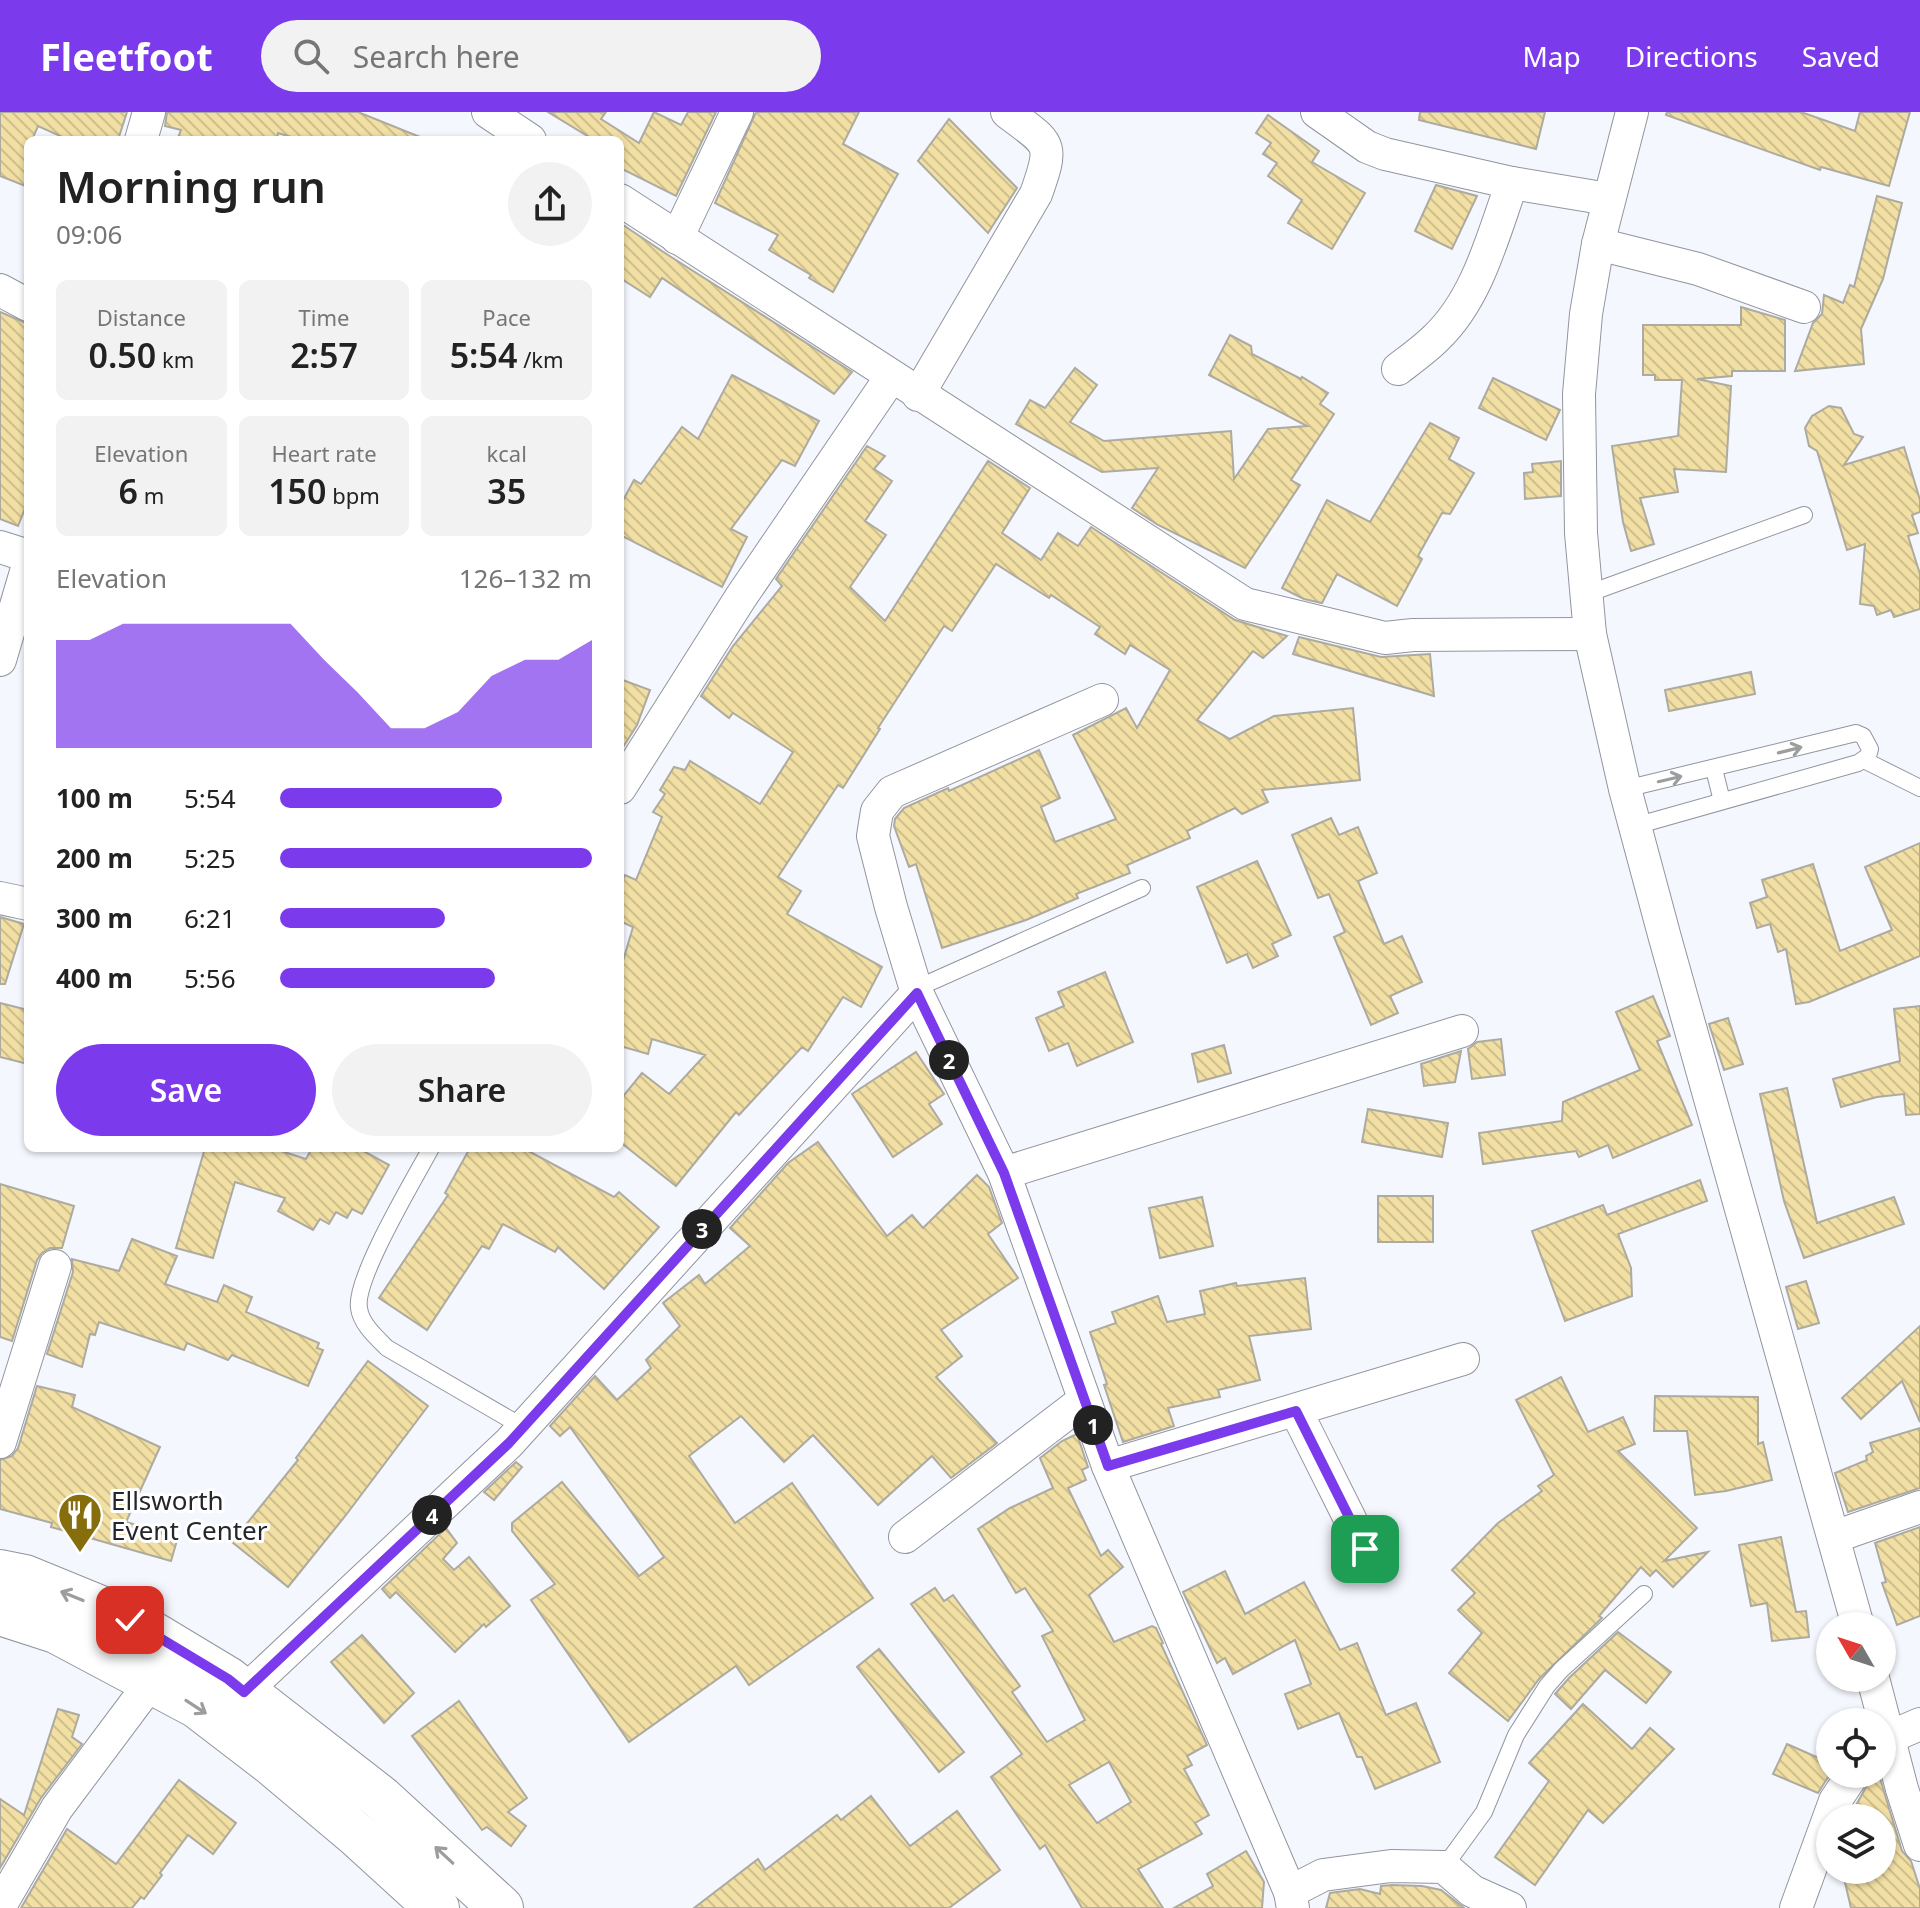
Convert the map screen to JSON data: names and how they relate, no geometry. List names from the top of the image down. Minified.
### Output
{"places":{"restaurant":["Ellsworth Event Center"]},"north":"top left","page":{"header":"Fleetfoot","search":"Search here","nav":["Map","Directions","Saved"],"heading":["Morning run","09:06"],"stats":[["Distance","0.50 km"],["Time","2:57"],["Pace","5:54 /km"],["Elevation","6 m"],["Heart rate","150 bpm"],["kcal","35"]],"chart":["Elevation","126–132 m"],"list":[{"name":"100 m","note":"5:54"},{"name":"200 m","note":"5:25"},{"name":"300 m","note":"6:21"},{"name":"400 m","note":"5:56"}],"buttons":["Save","Share"],"pins":["2","3","1","4"]}}
